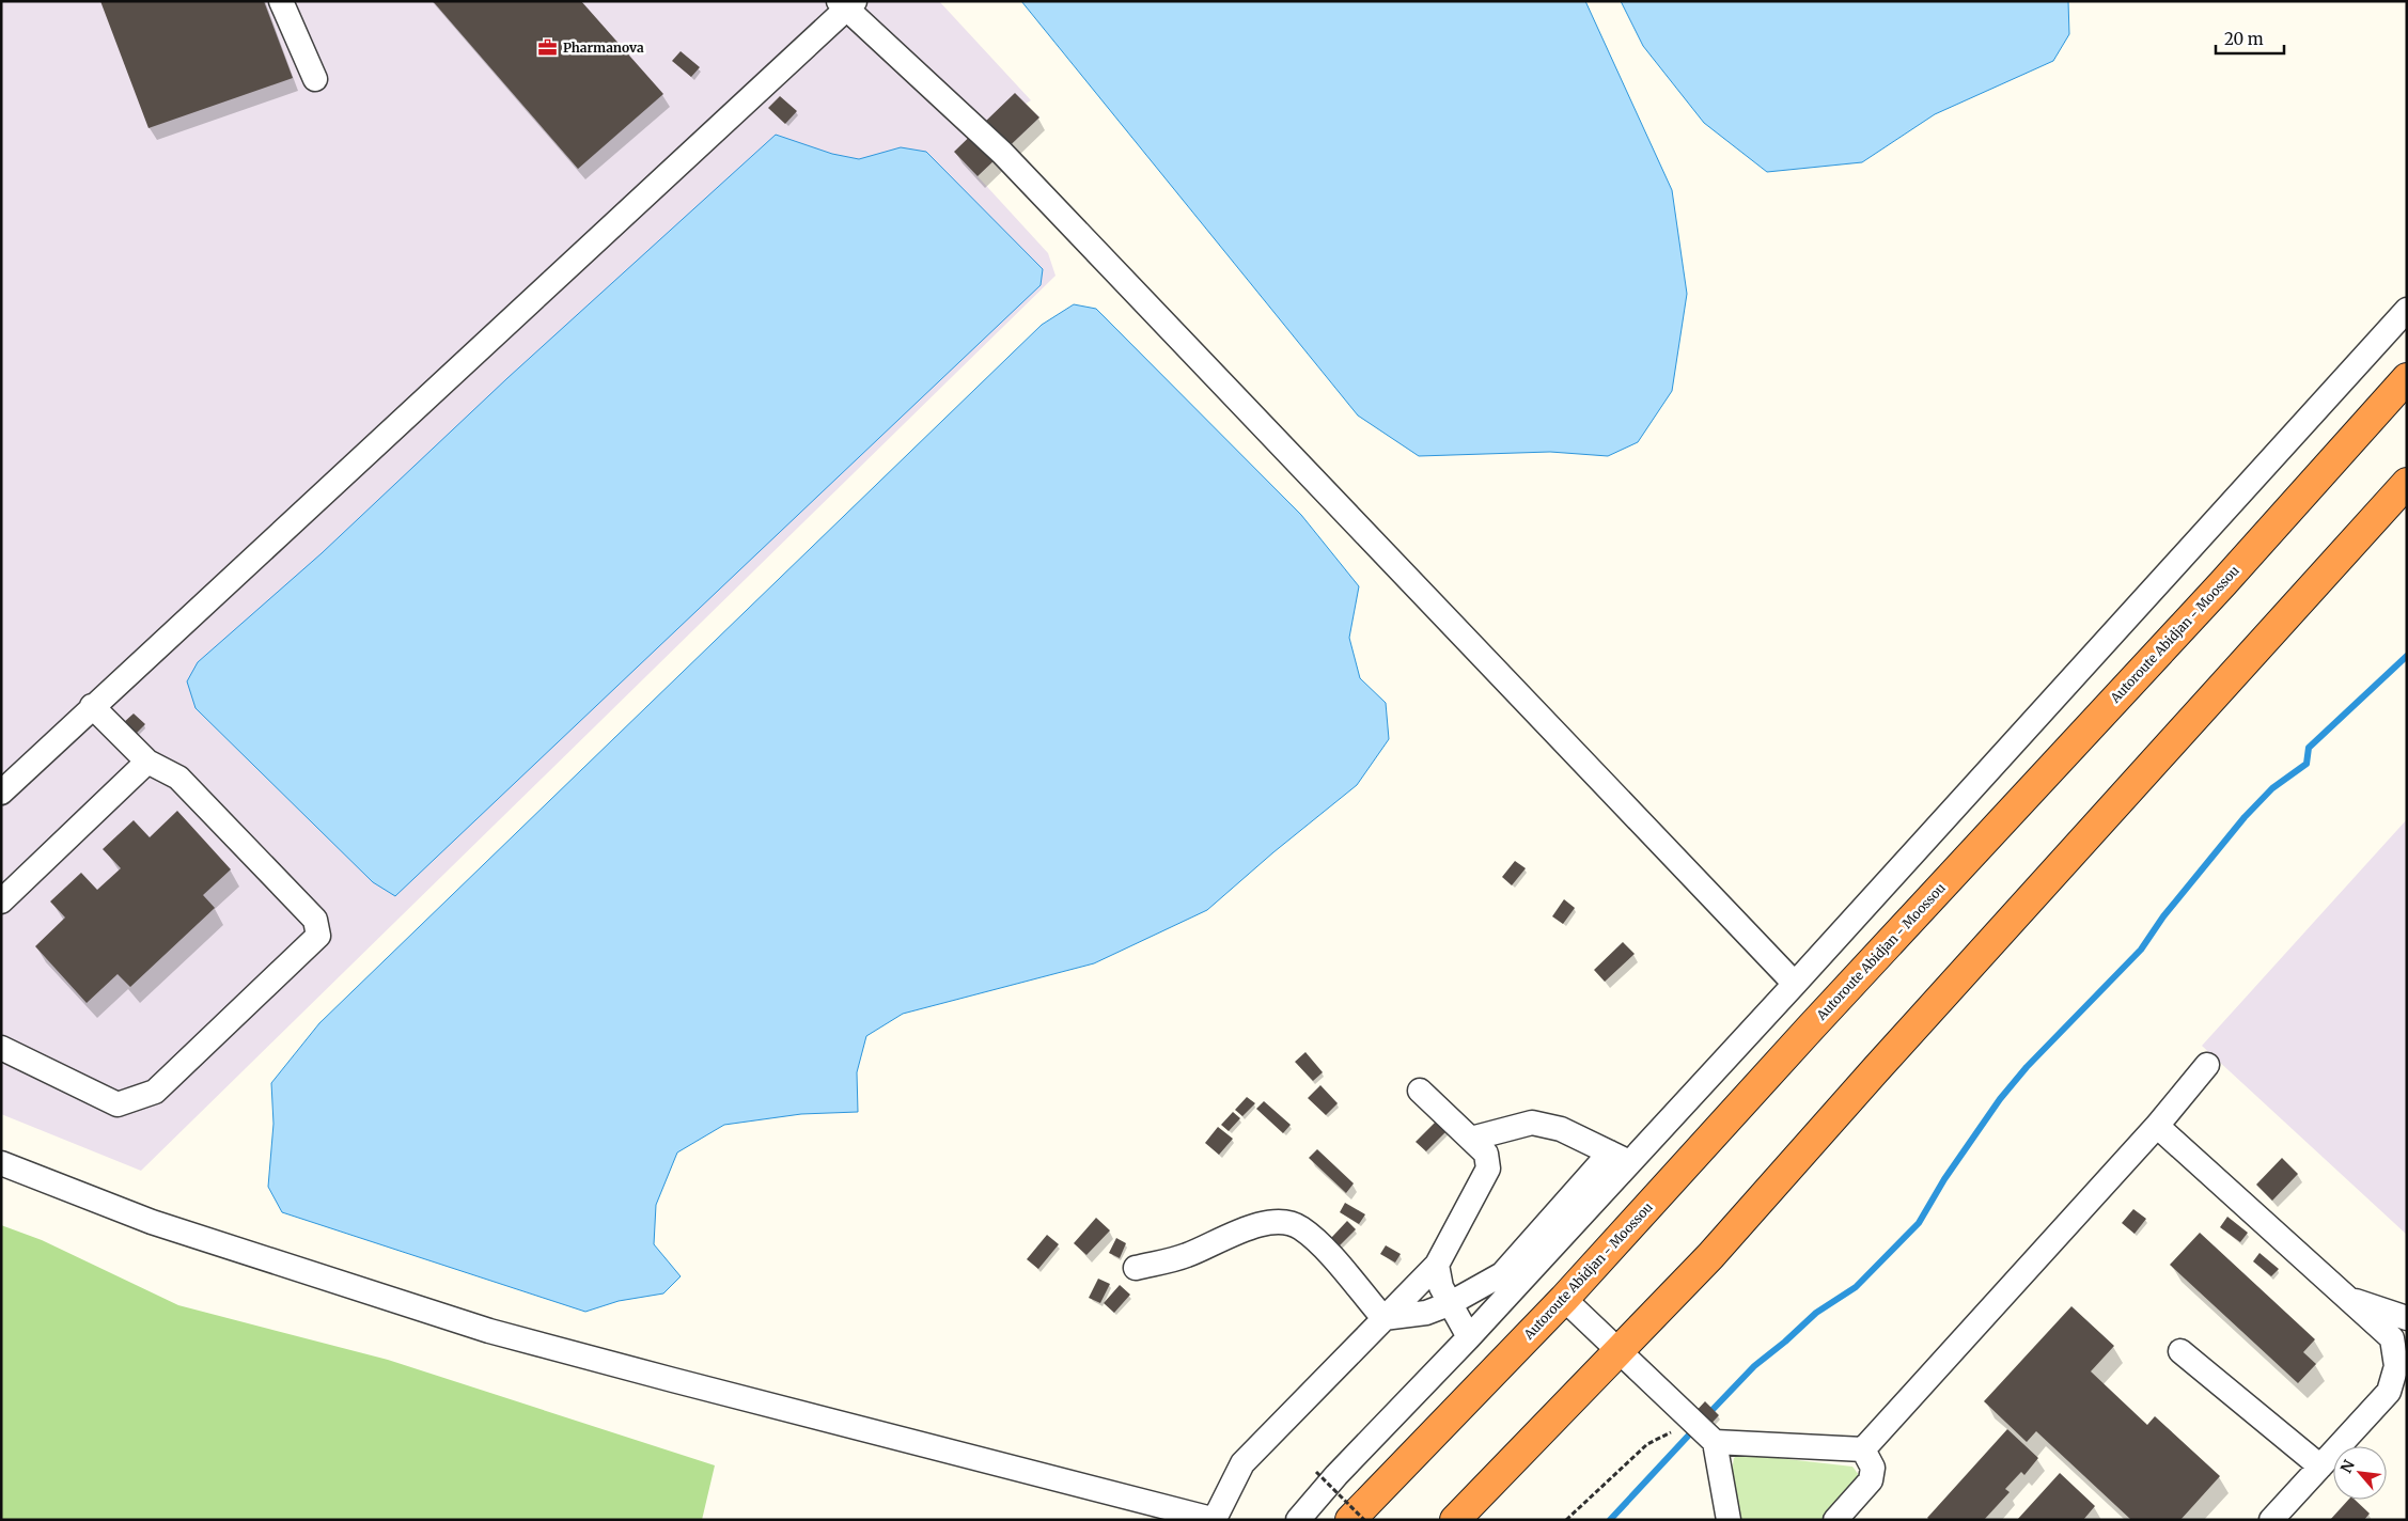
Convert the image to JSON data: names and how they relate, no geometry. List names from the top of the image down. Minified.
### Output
{"streets":{"highway":["Autoroute Abidjan - Moossou"]},"places":{"office":["Pharmanova"]},"scale_bar":"20 m","north":"top left"}
